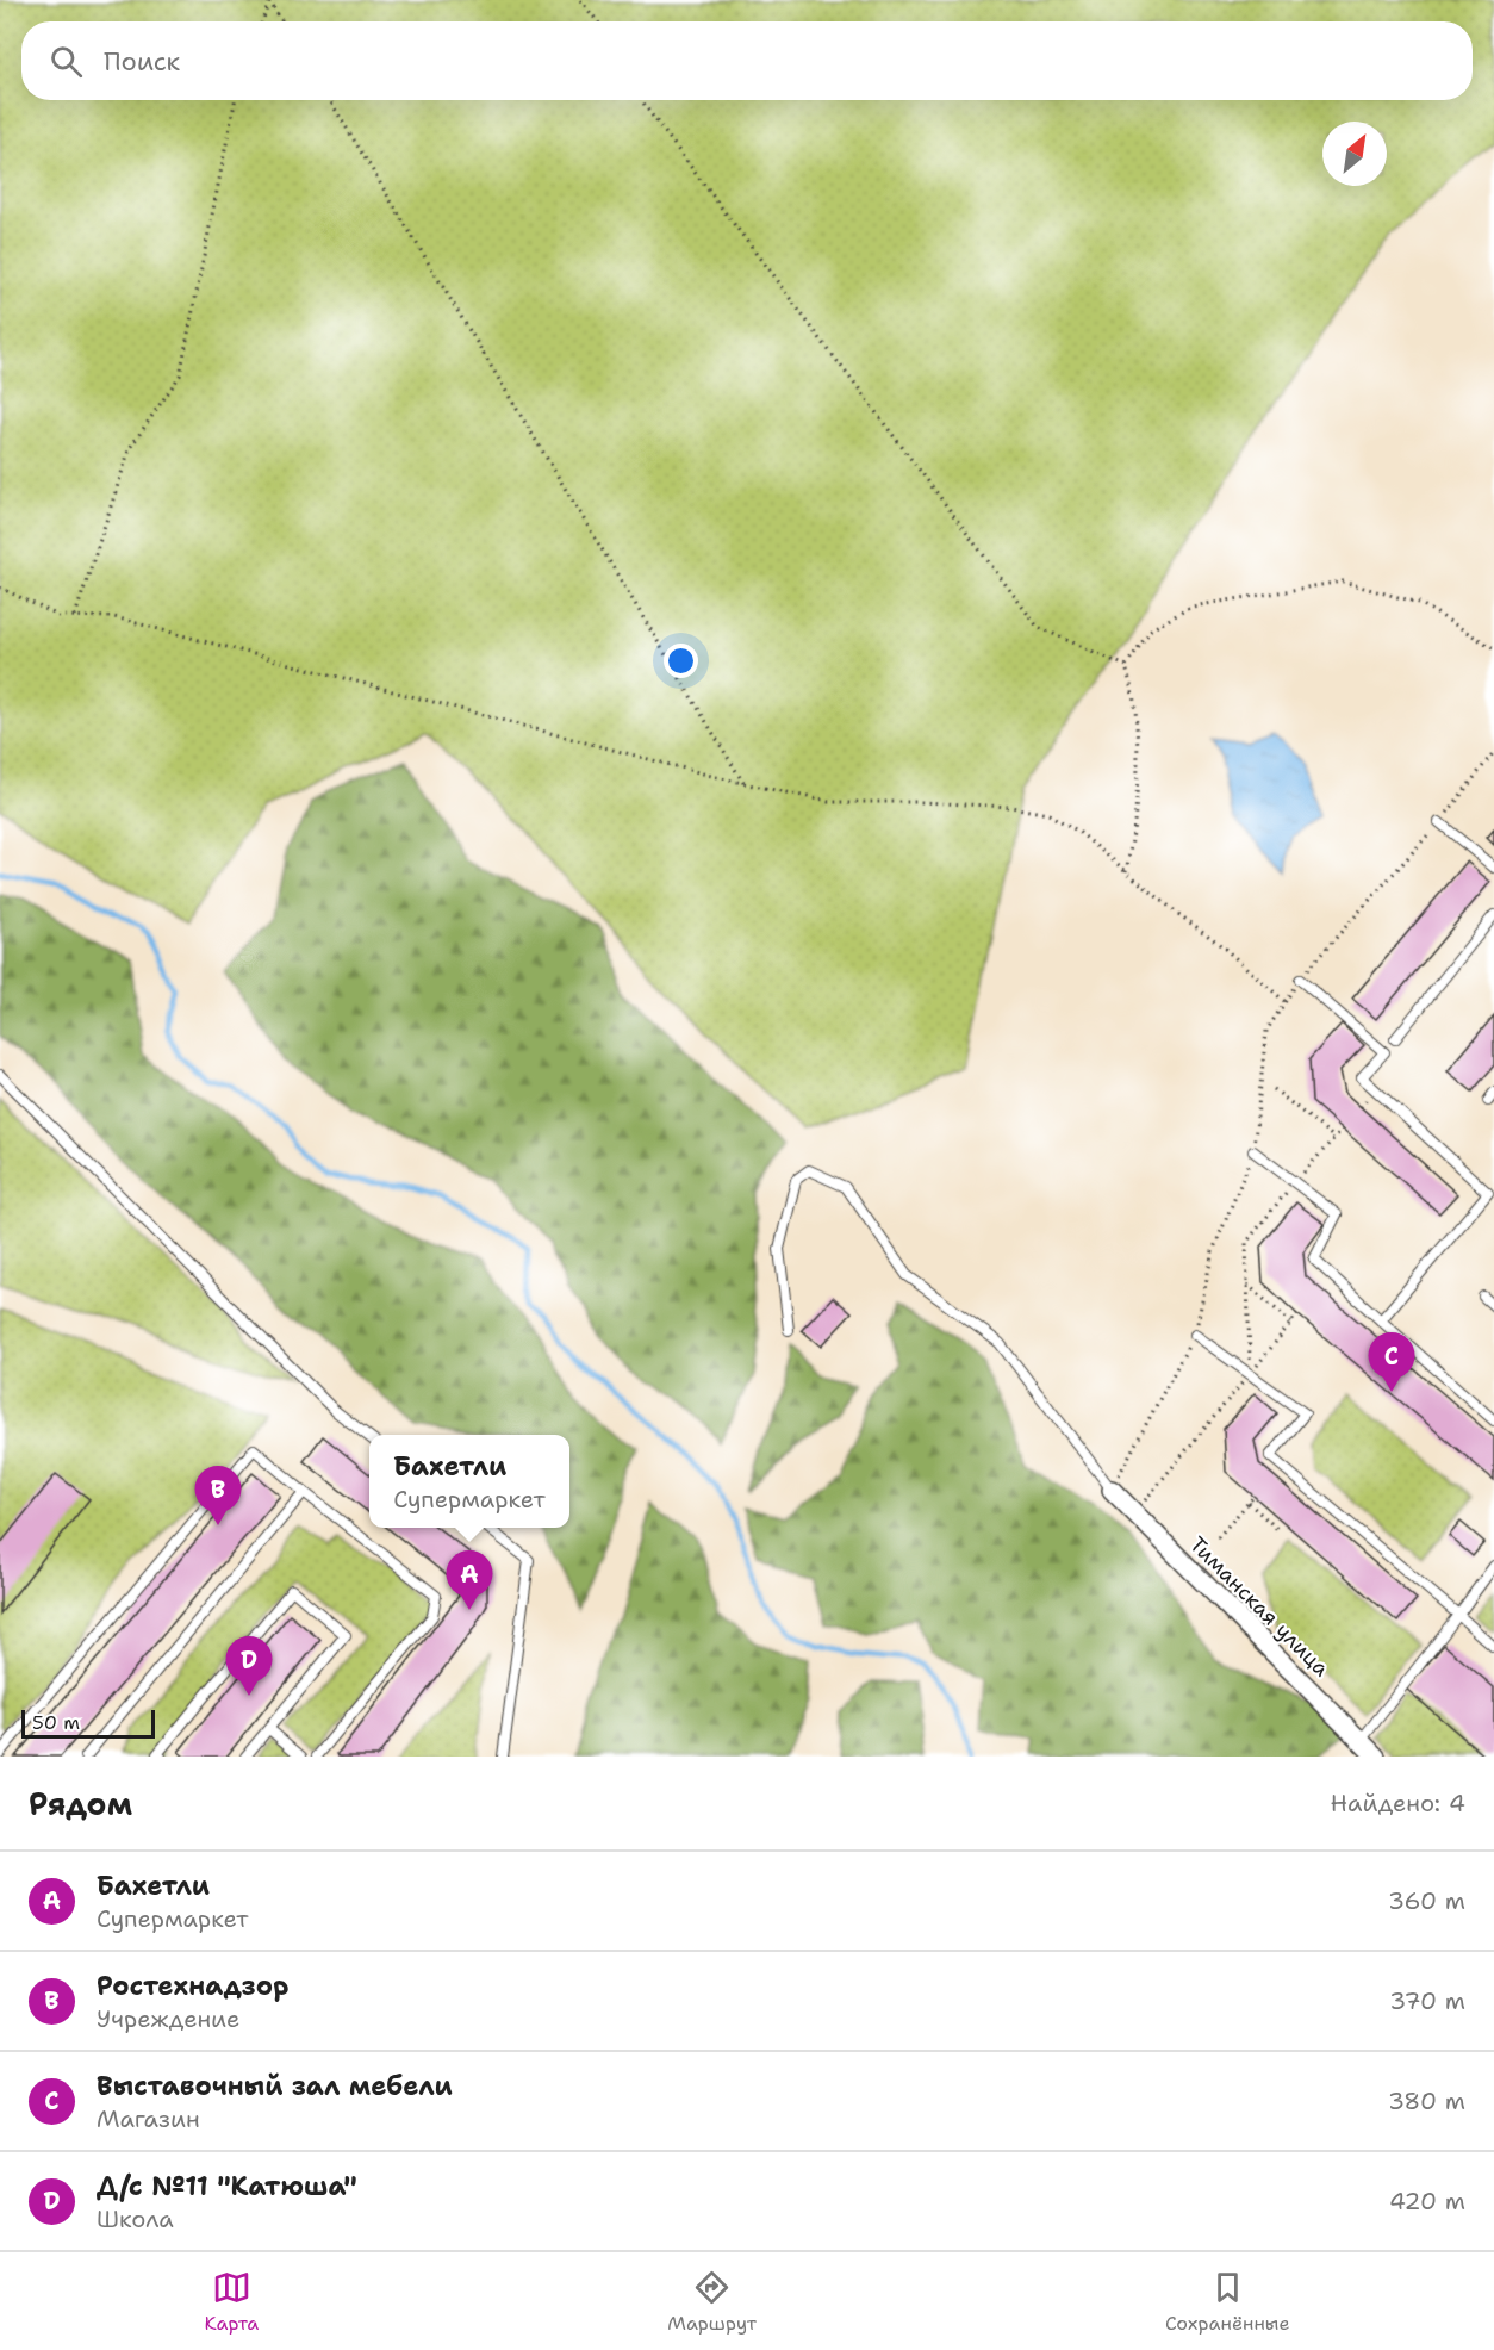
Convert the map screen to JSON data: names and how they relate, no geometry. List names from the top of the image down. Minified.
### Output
{"streets":{"street":["Тиманская улица"]},"scale_bar":"50 m","north":"top right","page":{"search":"Поиск","pins":["C","B","A","D"],"popup":["Бахетли","Супермаркет"],"scale":"50 m","heading":["Рядом","Найдено: 4"],"list":[{"mark":"A","name":"Бахетли","note":"Супермаркет","value":"360 m"},{"mark":"B","name":"Ростехнадзор","note":"Учреждение","value":"370 m"},{"mark":"C","name":"Выставочный зал мебели","note":"Магазин","value":"380 m"},{"mark":"D","name":"Д/с №11 \"Катюша\"","note":"Школа","value":"420 m"}],"nav":["Карта","Маршрут","Сохранённые"]}}
